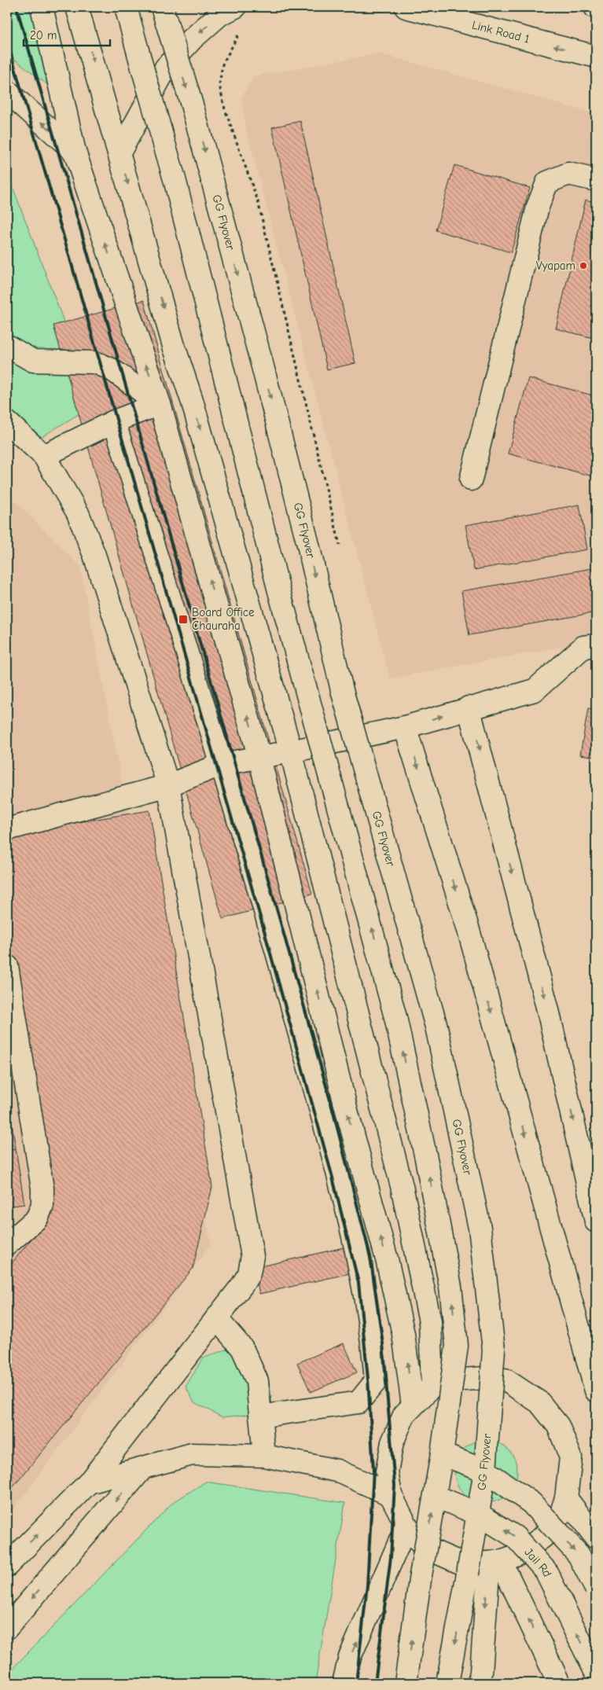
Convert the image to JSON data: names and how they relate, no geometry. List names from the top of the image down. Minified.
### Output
{"streets":{"main road":["Link Road 1","GG Flyover","Jail Rd"]},"crossings":[["GG Flyover","Jail Rd"]],"one_way":["Link Road 1"],"places":{"other":["Vyapam"],"transit":["Board Office Chauraha"]},"scale_bar":"20 m"}
